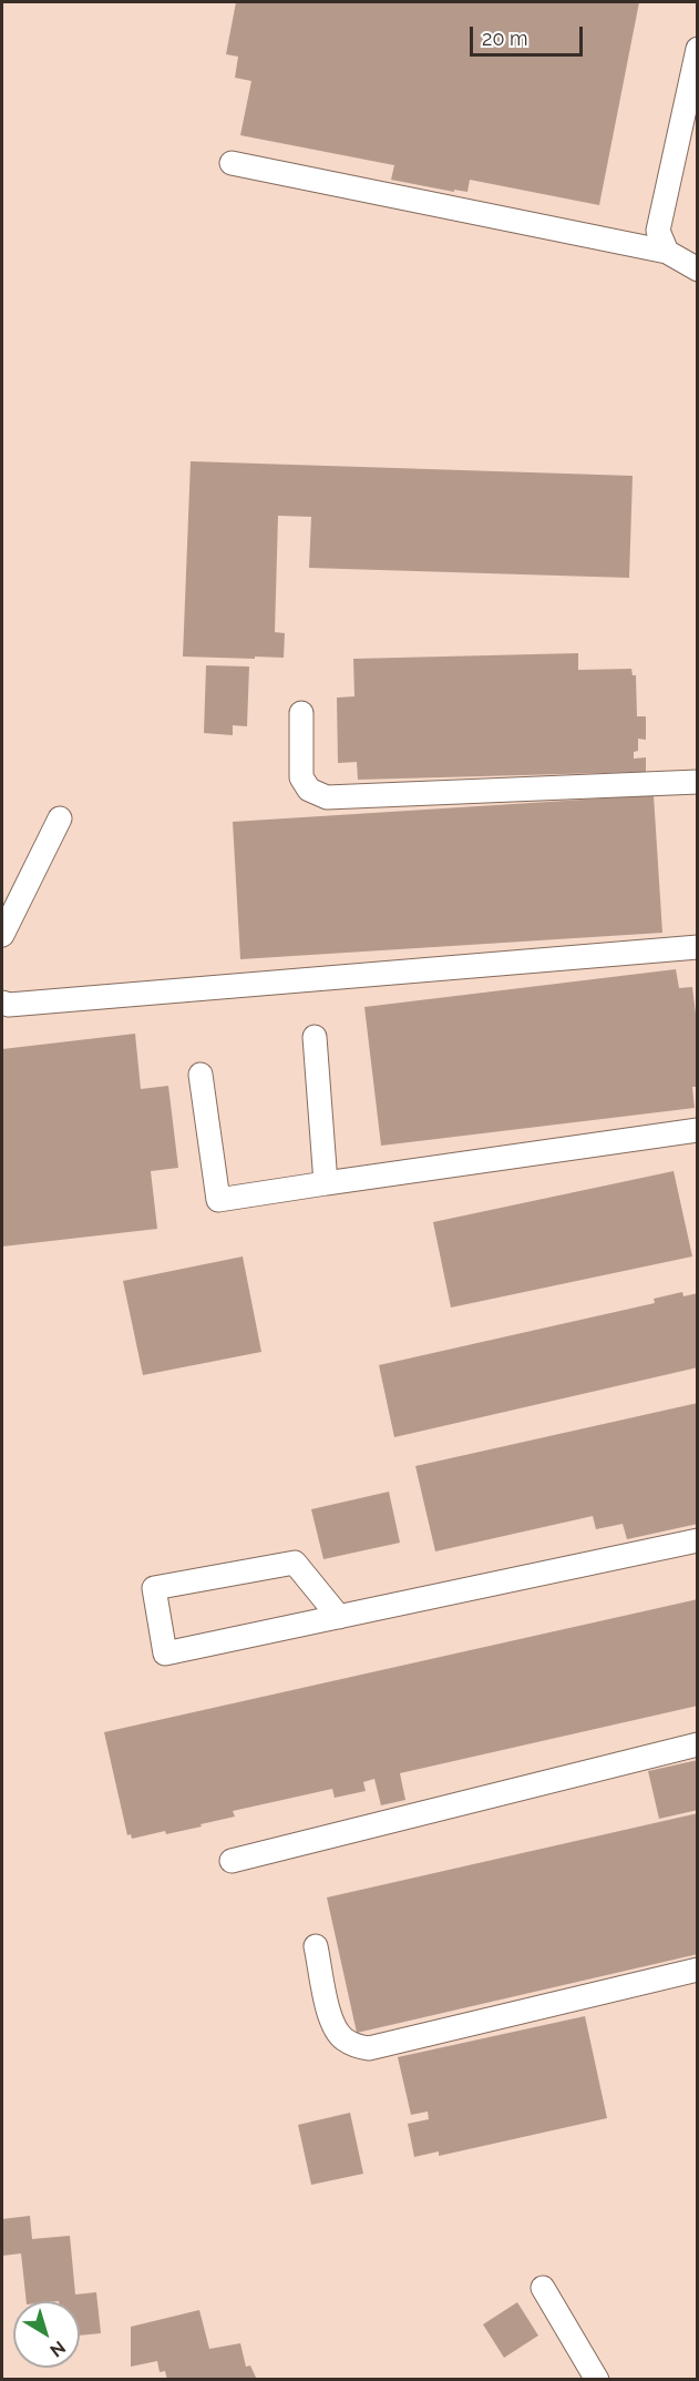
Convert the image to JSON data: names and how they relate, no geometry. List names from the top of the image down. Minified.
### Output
{"scale_bar":"20 m","north":"bottom right"}
